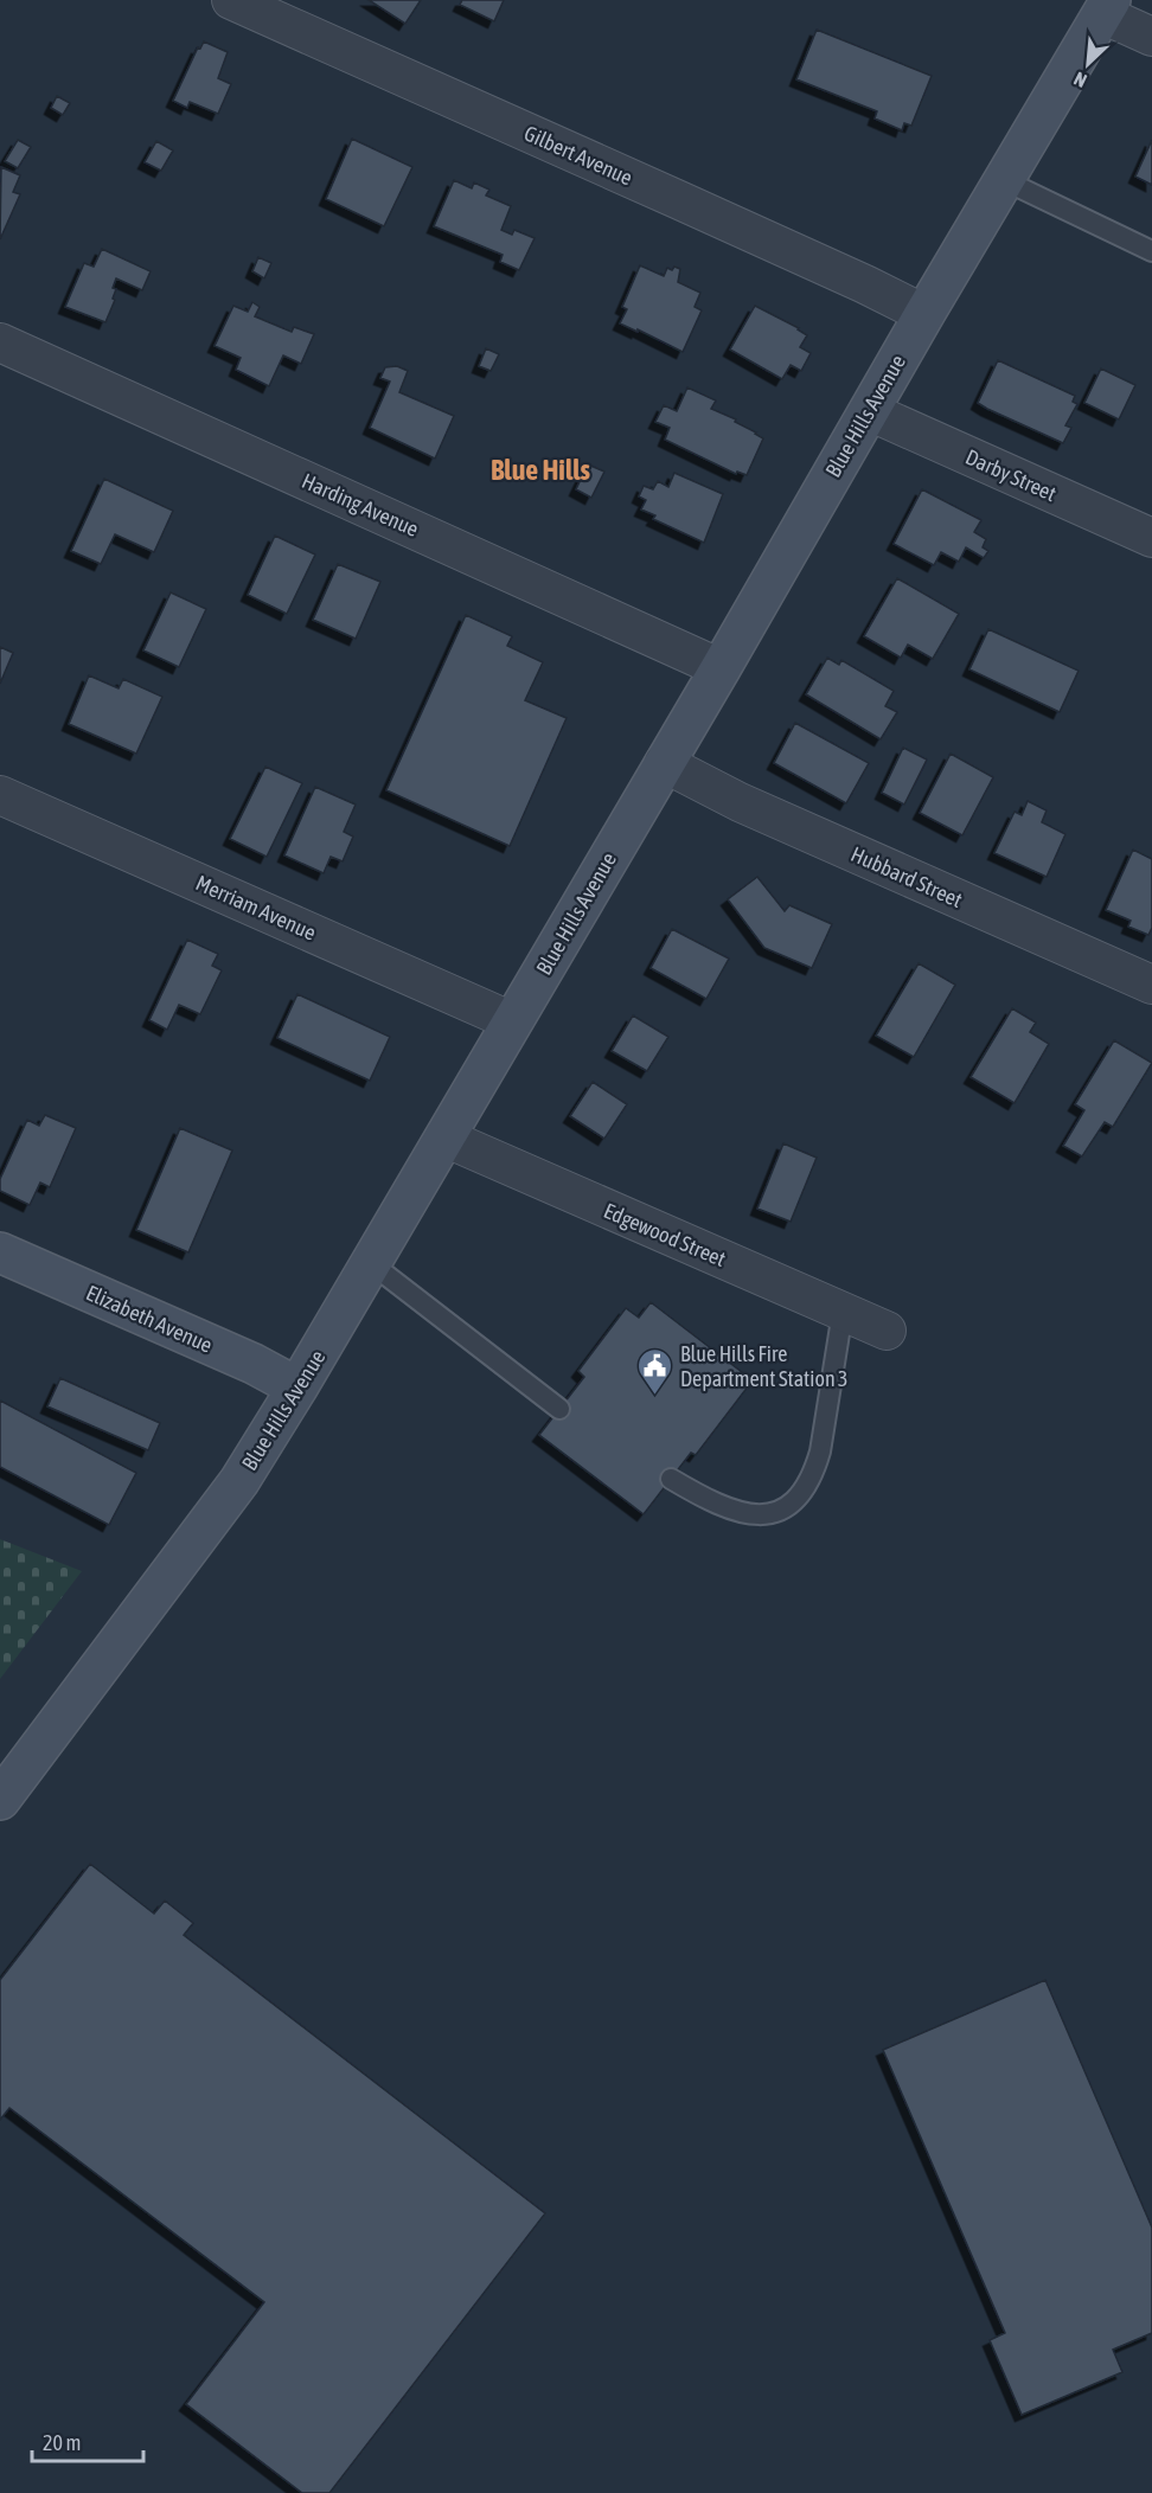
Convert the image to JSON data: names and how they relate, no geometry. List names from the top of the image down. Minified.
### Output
{"streets":{"main road":["Blue Hills Avenue","Elizabeth Avenue"],"street":["Gilbert Avenue","Darby Street","Harding Avenue","Hubbard Street","Merriam Avenue","Edgewood Street"]},"crossings":[["Gilbert Avenue","Blue Hills Avenue"],["Blue Hills Avenue","Darby Street"],["Blue Hills Avenue","Harding Avenue"],["Blue Hills Avenue","Hubbard Street"],["Blue Hills Avenue","Merriam Avenue"],["Blue Hills Avenue","Edgewood Street"],["Blue Hills Avenue","Elizabeth Avenue"]],"districts":["Blue Hills"],"places":{"public building":["Blue Hills Fire Department Station 3"]},"scale_bar":"20 m","north":"bottom left"}
